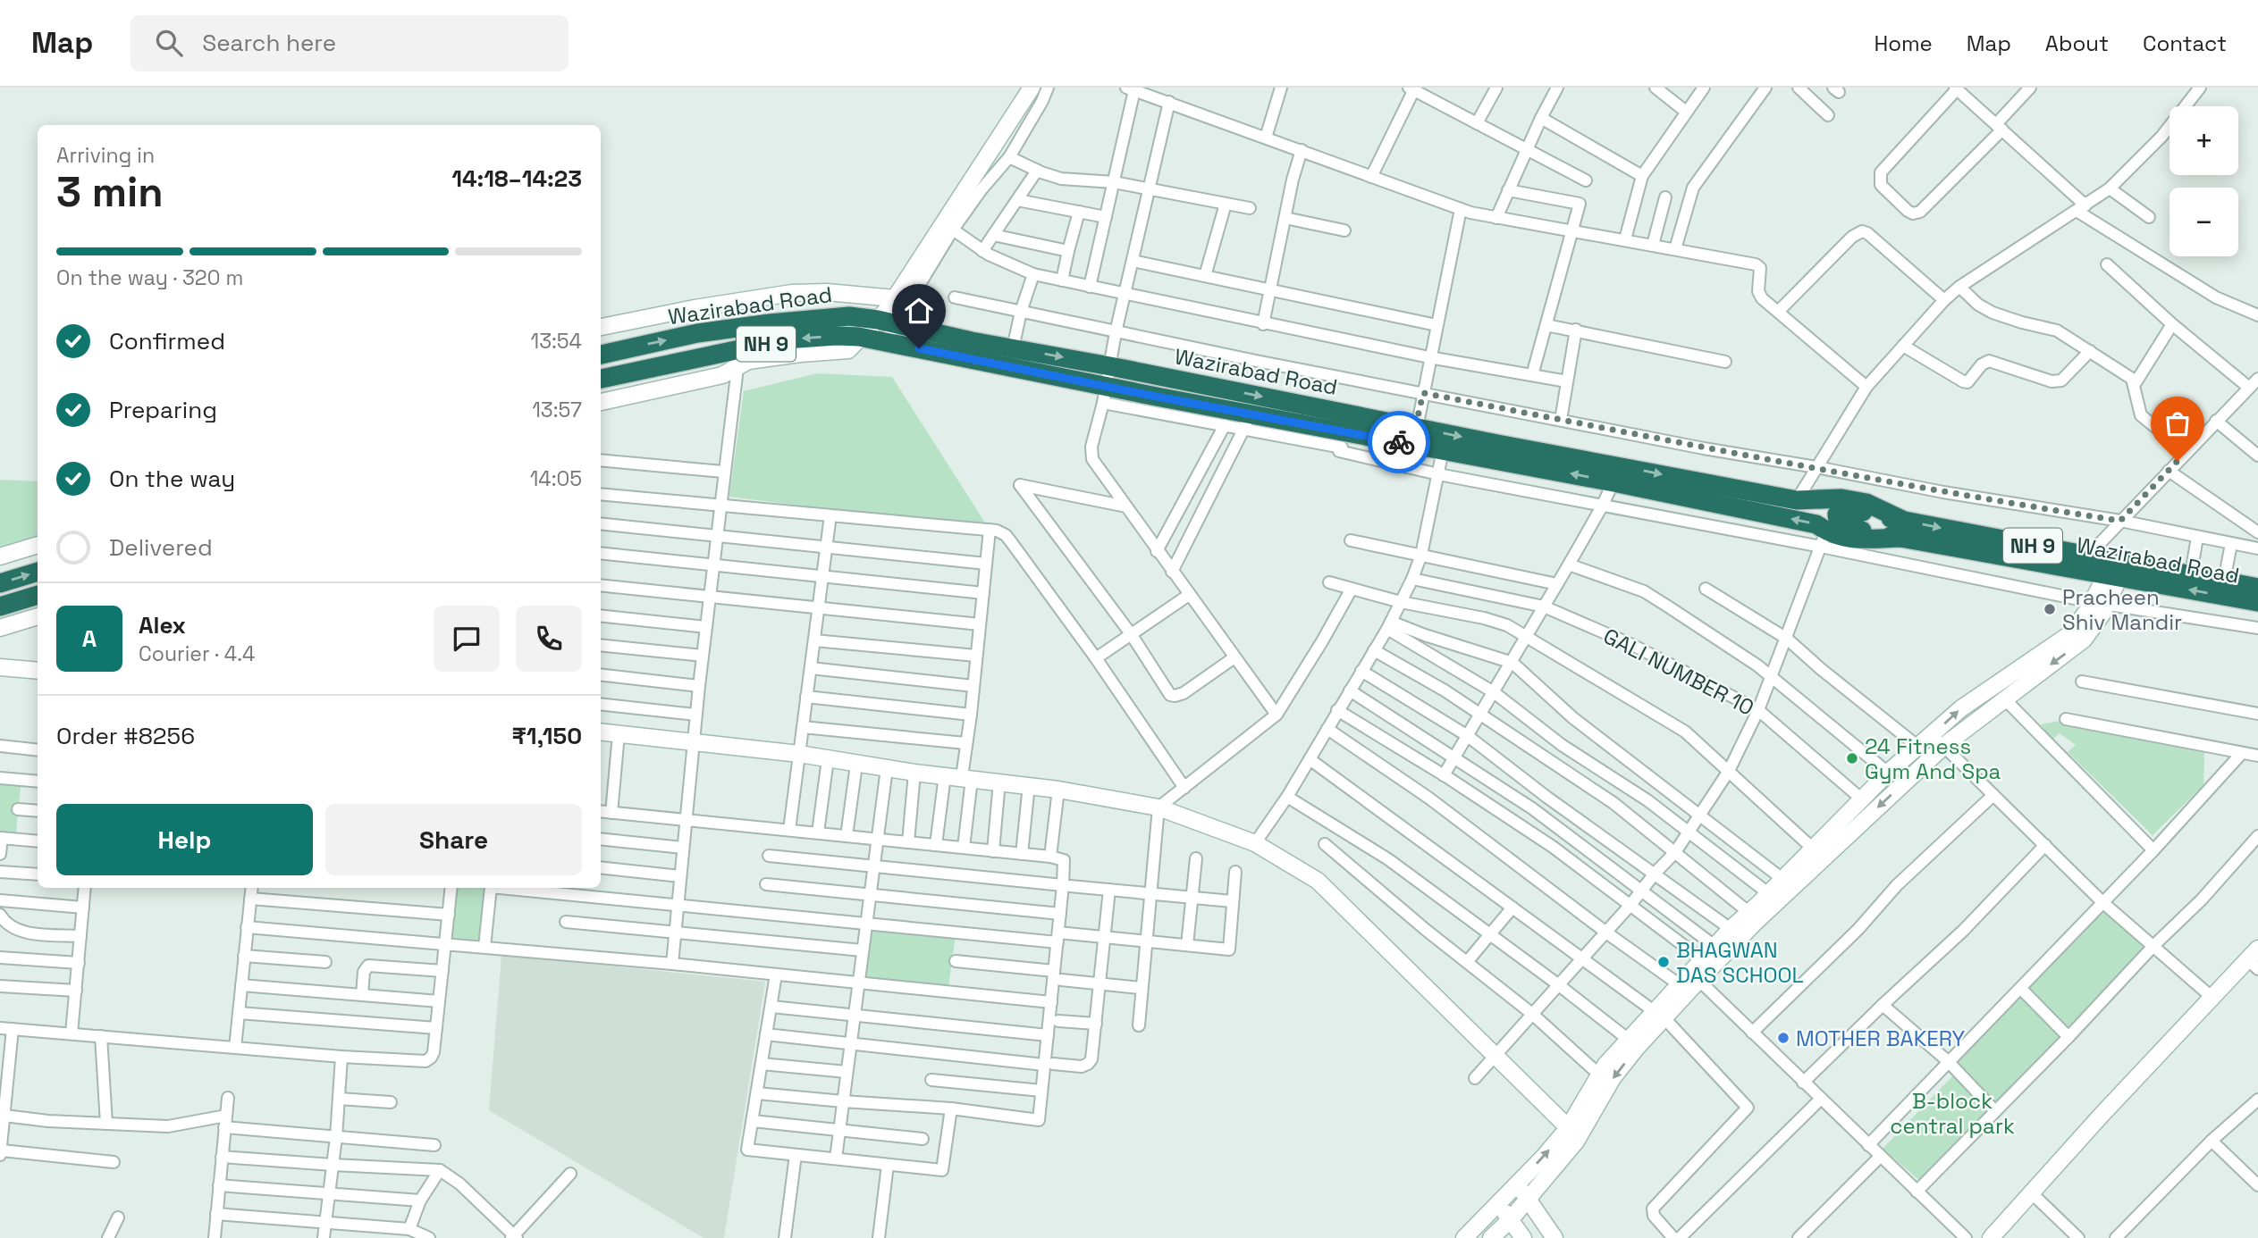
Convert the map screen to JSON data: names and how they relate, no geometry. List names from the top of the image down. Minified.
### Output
{"streets":{"highway":["Wazirabad Road","NH 9"],"street":["GALI NUMBER 10"]},"parks":["B-block central park"],"places":["Pracheen Shiv Mandir","24 Fitness Gym And Spa","BHAGWAN DAS SCHOOL","MOTHER BAKERY"],"page":{"header":"Map","search":"Search here","nav":["Home","Map","About","Contact"],"map_buttons":["+","−"],"heading":["3 min","Arriving in","14:18–14:23"],"panel":["Alex","Courier · 4.4","Order #8256","₹1,150"],"bar":"On the way · 320 m","list":[["Confirmed","13:54"],["Preparing","13:57"],["On the way","14:05"],"Delivered"],"round":"A","buttons":["Help","Share"]}}
